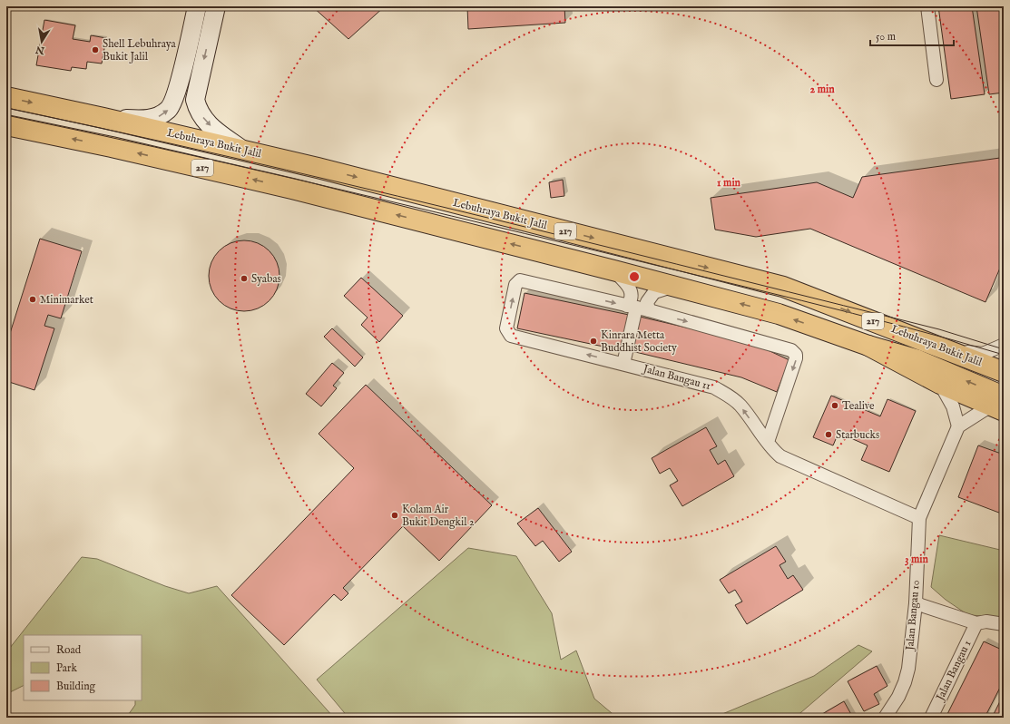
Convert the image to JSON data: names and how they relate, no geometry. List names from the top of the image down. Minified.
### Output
{"streets":{"highway":["Lebuhraya Bukit Jalil","217"],"street":["Jalan Bangau 11","Jalan Bangau 10","Jalan Bangau 1"]},"places":["Shell Lebuhraya Bukit Jalil","Syabas","Minimarket","Kinrara Metta Buddhist Society","Tealive","Starbucks","Kolam Air Bukit Dengkil 2"],"legend":["Road","Park","Building"],"scale_bar":"50 m","north":"bottom","rings":["2 min","1 min","3 min"]}
